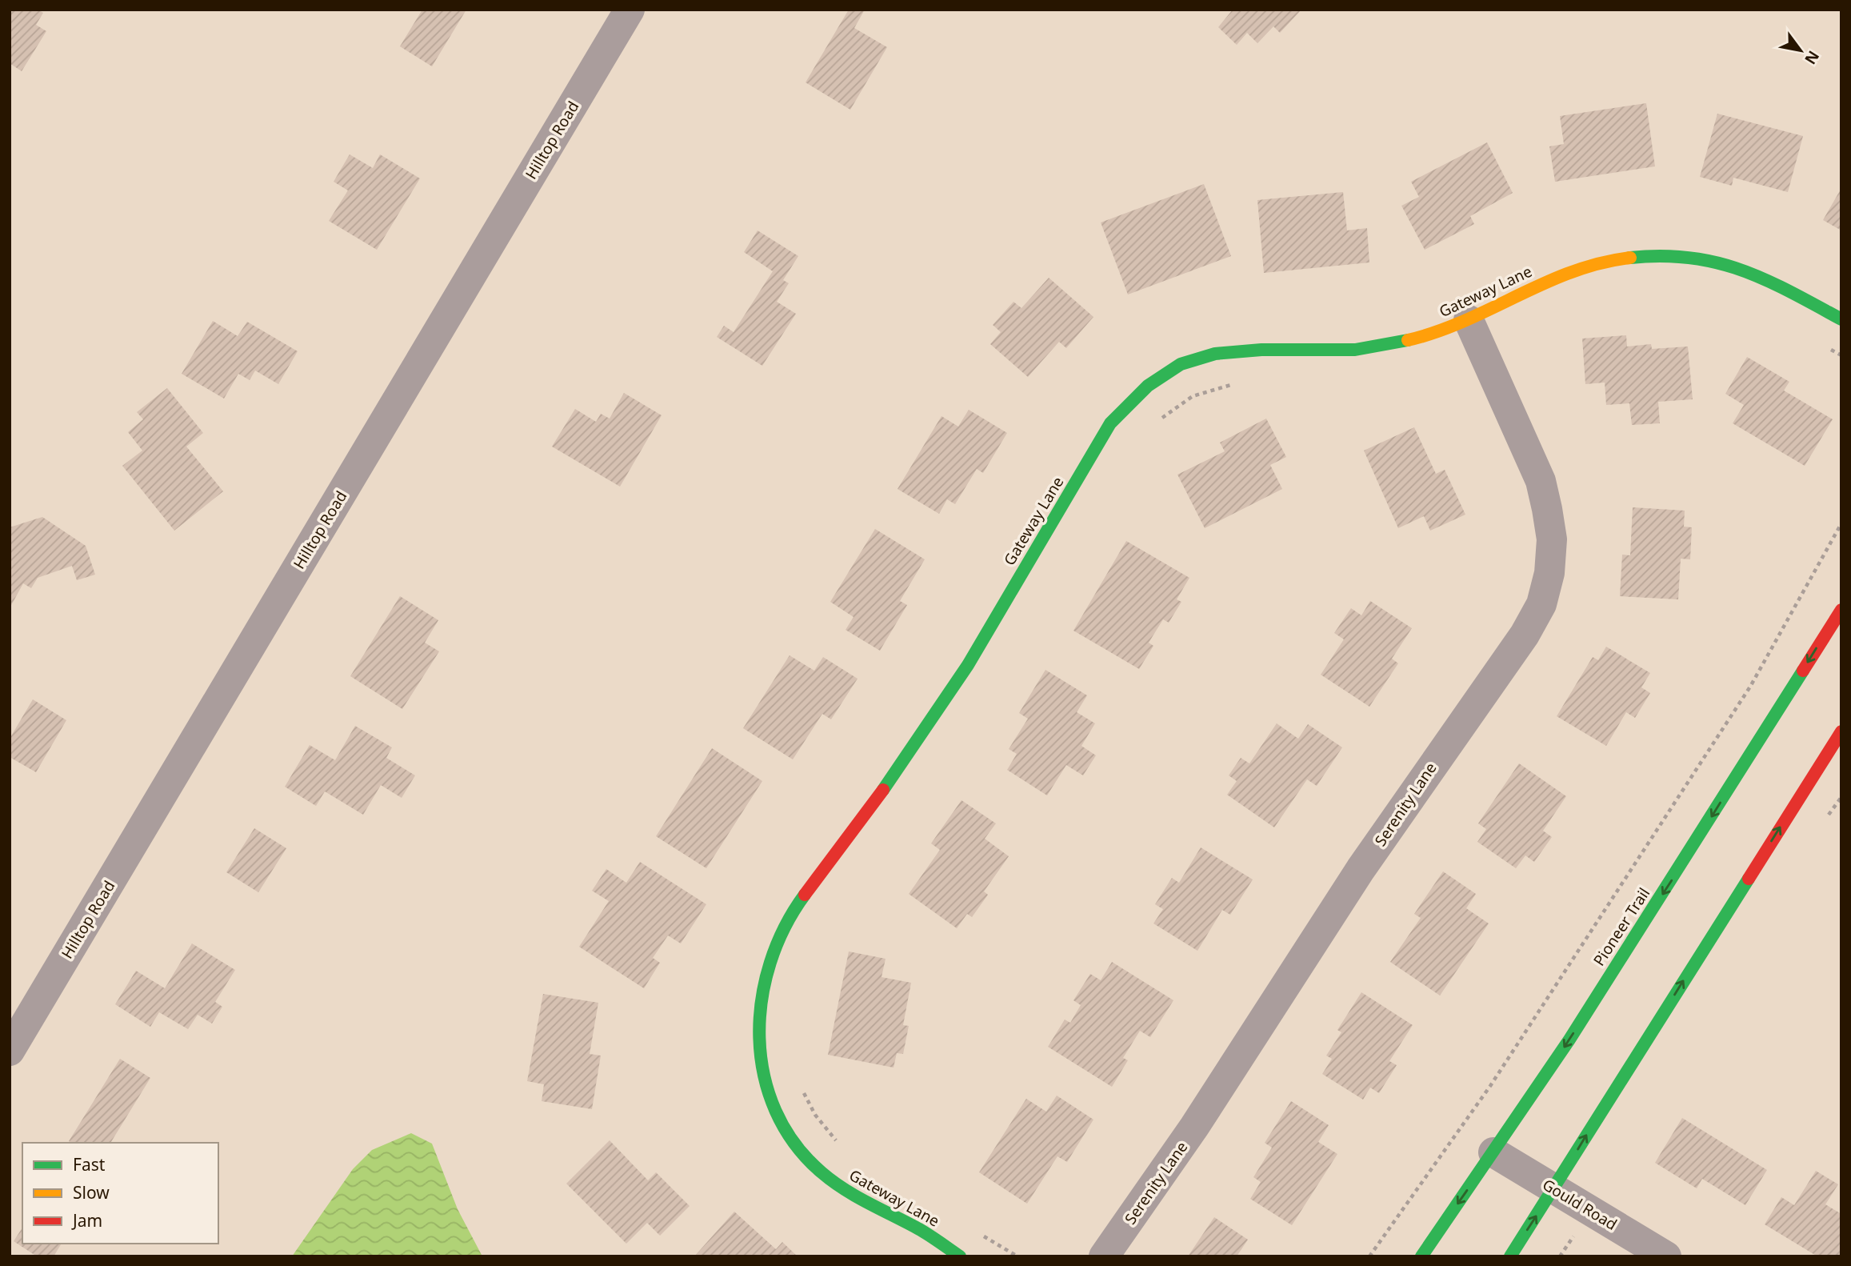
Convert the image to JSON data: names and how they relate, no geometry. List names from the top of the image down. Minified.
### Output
{"streets":{"street":["Hilltop Road","Gateway Lane","Serenity Lane","Pioneer Trail","Gould Road"]},"crossings":[["Gateway Lane","Serenity Lane"],["Pioneer Trail","Gould Road"]],"legend":["Fast","Slow","Jam"],"north":"bottom right"}
